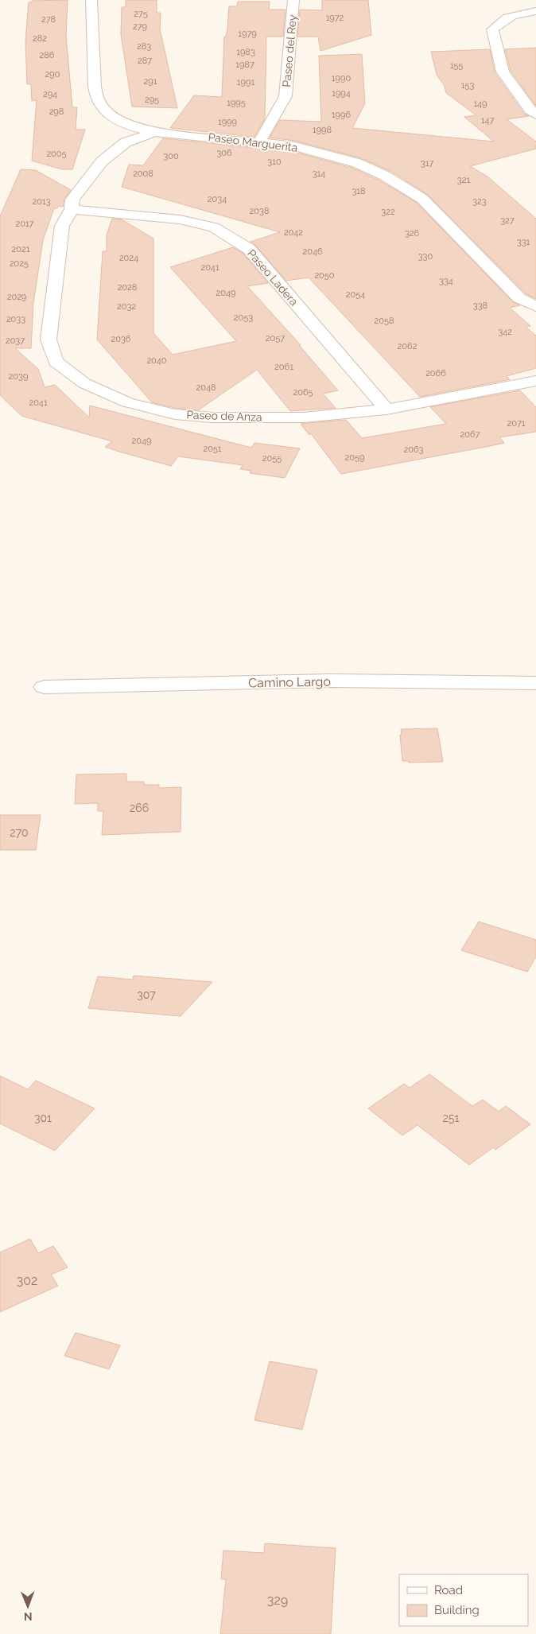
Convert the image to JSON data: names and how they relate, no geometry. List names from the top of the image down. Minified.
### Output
{"streets":{"street":["Paseo del Rey","Paseo Marguerita","Paseo Ladera","Paseo de Anza","Camino Largo"]},"crossings":[["Paseo del Rey","Paseo Marguerita"],["Paseo Marguerita","Paseo de Anza"],["Paseo Ladera","Paseo de Anza"]],"house_numbers":["275","1972","278","279","1979","282","283","1983","286","287","1987","155","290","1990","291","1991","153","1994","294","295","1995","149","298","1996","147","1999","1998","306","2005","300","310","317","2008","314","321","318","2034","2013","323","2038","322","327","2017","2042","326","331","2021","2046","330","2024","2025","2041","2050","334","2028","2049","2054","2029","338","2032","2053","2033","2058","342","2057","2036","2037","2062","2040","2061","2066","2039","2048","2065","2041","2071","2067","2049","2051","2063","2059","2055","266","270","307","301","251","302","329"],"legend":["Road","Building"],"north":"bottom"}
